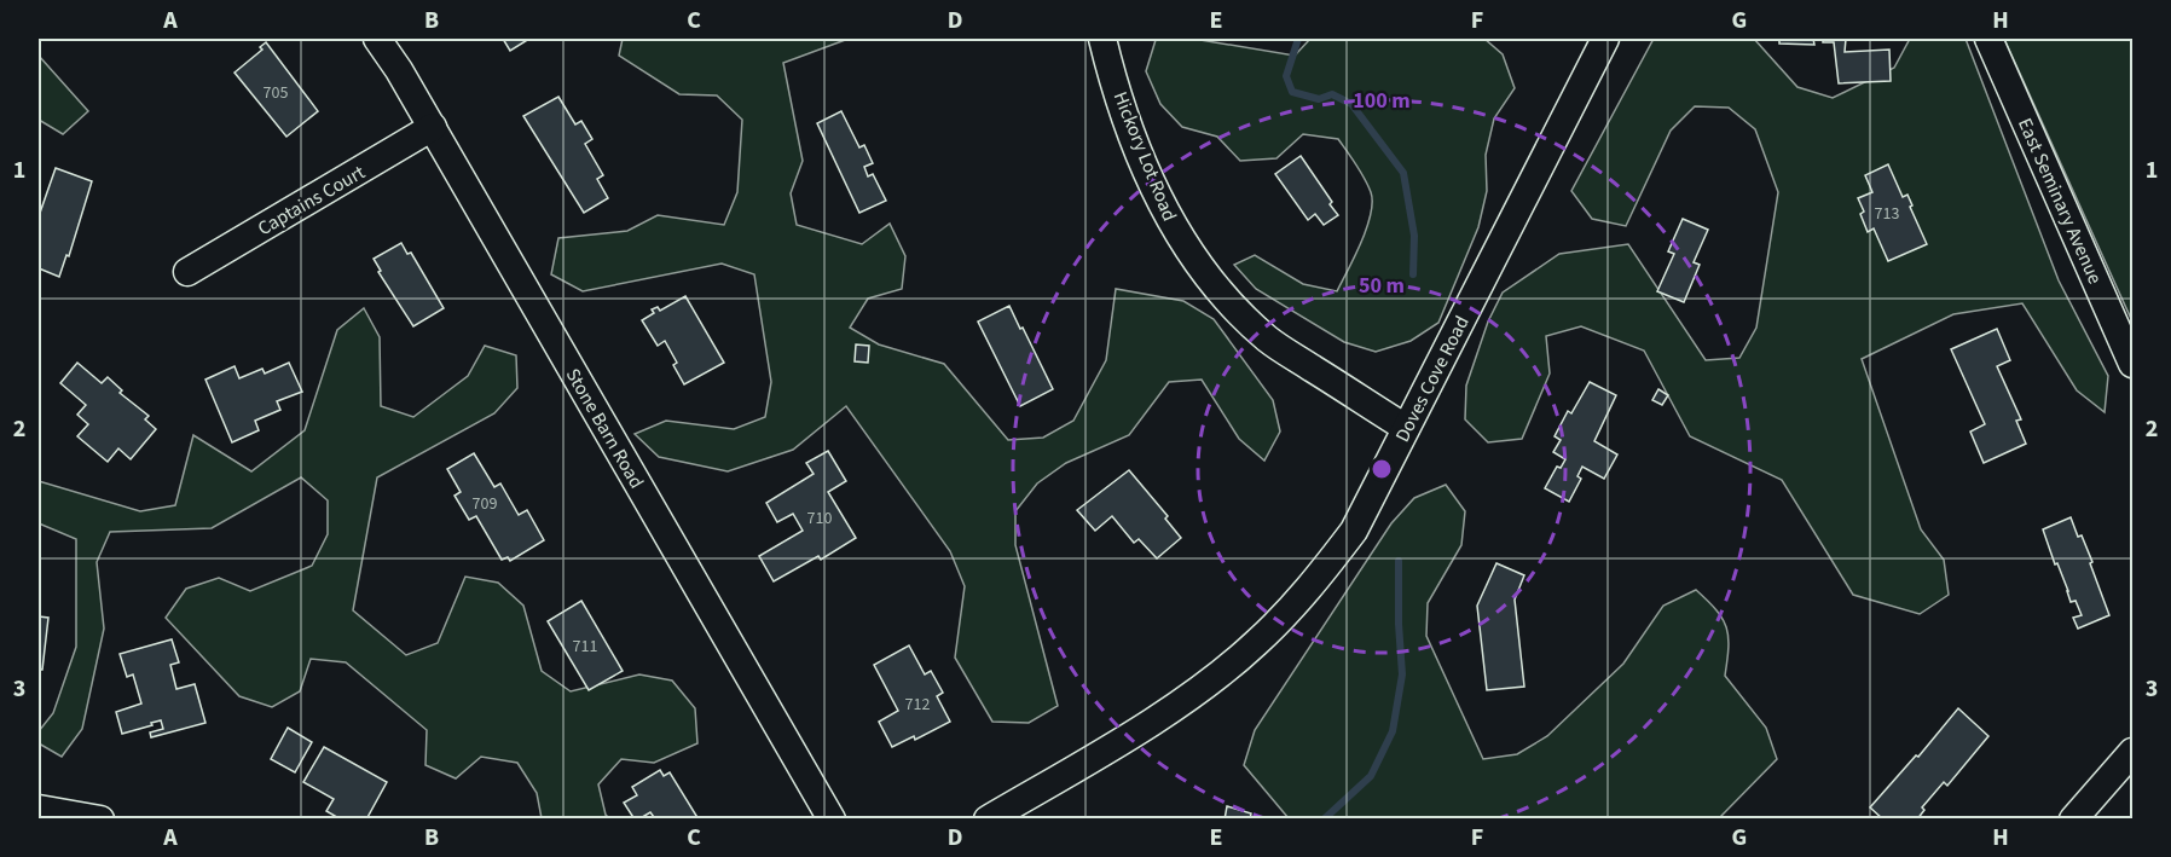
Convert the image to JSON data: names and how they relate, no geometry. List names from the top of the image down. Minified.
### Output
{"streets":{"street":["Hickory Lot Road","Captains Court","East Seminary Avenue","Doves Cove Road","Stone Barn Road"]},"crossings":[["Hickory Lot Road","Doves Cove Road"],["Captains Court","Stone Barn Road"]],"house_numbers":["705","713","709","710","711","712"],"grid":{"columns":["A","B","C","D","E","F","G","H"],"rows":["1","2","3"]},"rings":["100 m","50 m"]}
